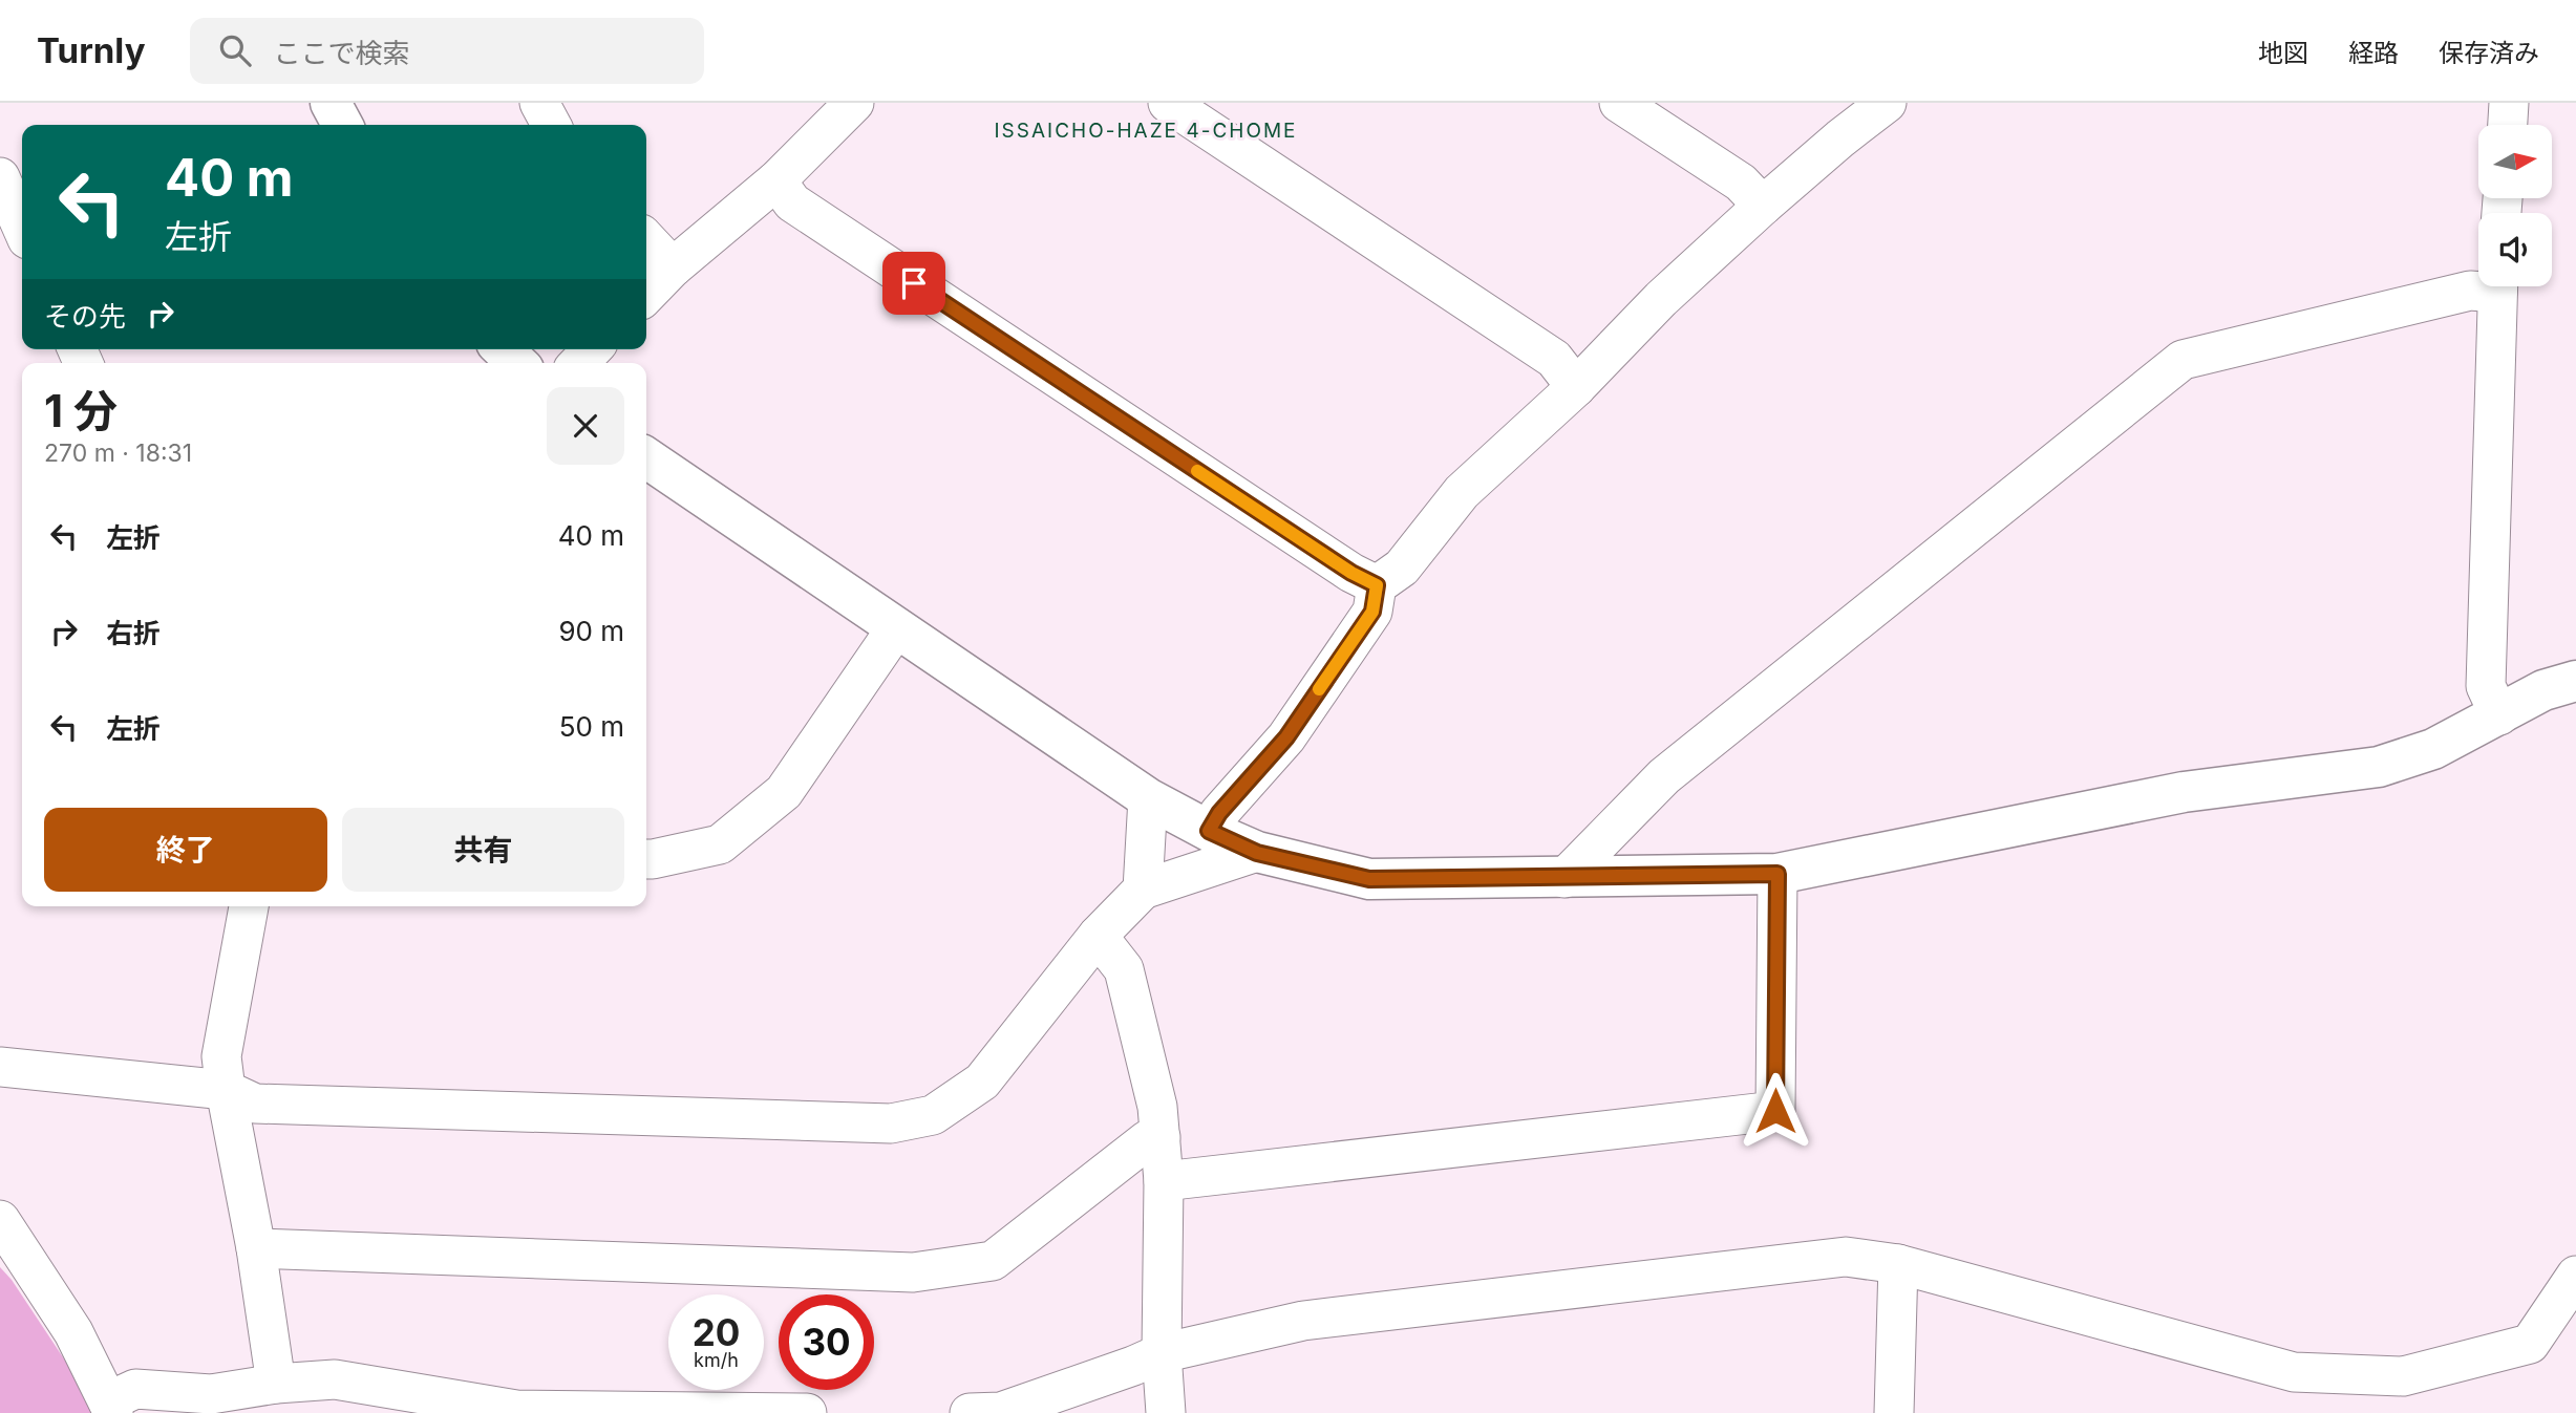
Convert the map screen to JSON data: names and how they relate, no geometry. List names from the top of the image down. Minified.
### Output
{"districts":["ISSAICHO-HAZE 4-CHOME"],"north":"right","page":{"header":"Turnly","search":"ここで検索","nav":["地図","経路","保存済み"],"turn":["40 m","左折"],"then":"その先","heading":["1 分","270 m · 18:31"],"list":[{"name":"左折","value":"40 m"},{"name":"右折","value":"90 m"},{"name":"左折","value":"50 m"}],"buttons":["終了","共有"],"speed":"20 km/h","limit":"30"}}
